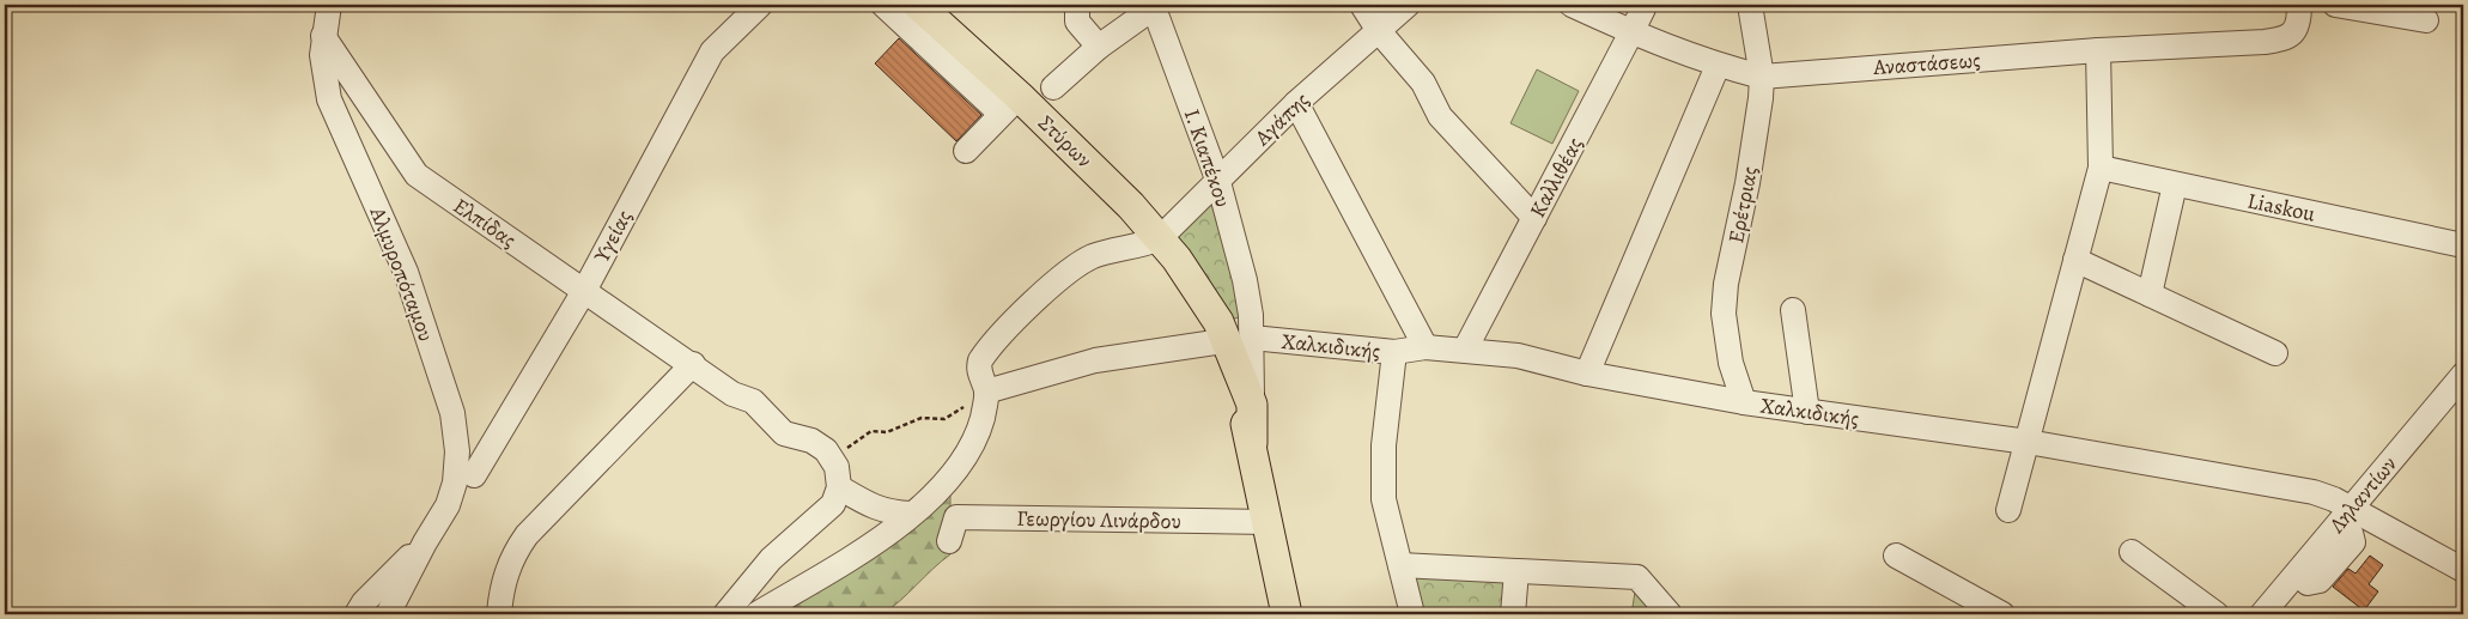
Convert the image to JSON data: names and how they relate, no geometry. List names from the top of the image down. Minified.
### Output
{"streets":{"main road":["Στύρων"],"street":["Αναστάσεως","Αγάπης","Ι. Κιαπέκου","Καλλιθέας","Ερέτριας","Liaskou","Ελπίδας","Υγείας","Αλμυροπόταμου","Χαλκιδικής","Ληλαντίων","Γεωργίου Λινάρδου"]},"crossings":[["Αναστάσεως","Καλλιθέας"],["Αναστάσεως","Ερέτριας"],["Αγάπης","Στύρων"],["Αγάπης","Ι. Κιαπέκου"],["Στύρων","Ι. Κιαπέκου"],["Στύρων","Γεωργίου Λινάρδου"],["Ι. Κιαπέκου","Χαλκιδικής"],["Καλλιθέας","Χαλκιδικής"],["Ερέτριας","Χαλκιδικής"],["Ελπίδας","Υγείας"],["Ελπίδας","Αλμυροπόταμου"],["Χαλκιδικής","Ληλαντίων"]]}
